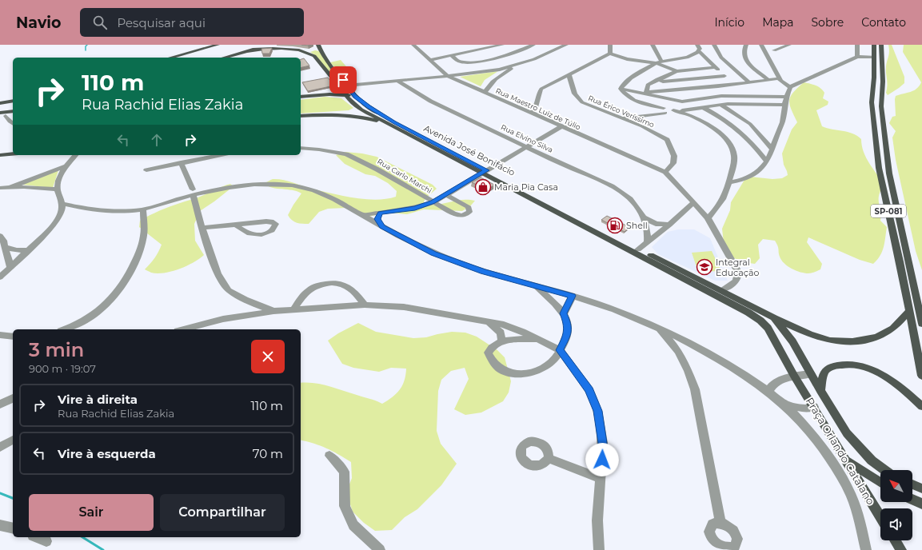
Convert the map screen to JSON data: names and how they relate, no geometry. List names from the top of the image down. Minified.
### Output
{"streets":{"main road":["Avenida José Bonifácio","SP-081","Praça Orlando Catalano"],"street":["Rua Maestro Luiz de Túlio","Rua Érico Veríssimo","Rua Elvino Silva","Rua Carlo Marchi"]},"crossings":[["Rua Maestro Luiz de Túlio","Rua Érico Veríssimo"],["Avenida José Bonifácio","Praça Orlando Catalano"]],"places":{"shop":["Maria Pia Casa"],"fuel station":["Shell"],"school or university":["Integral Educação"]},"north":"top left","page":{"header":"Navio","search":"Pesquisar aqui","nav":["Início","Mapa","Sobre","Contato"],"turn":["110 m","Rua Rachid Elias Zakia"],"heading":["3 min","900 m · 19:07"],"list":[{"name":"Vire à direita","note":"Rua Rachid Elias Zakia","value":"110 m"},{"name":"Vire à esquerda","value":"70 m"}],"buttons":["Sair","Compartilhar"]}}
